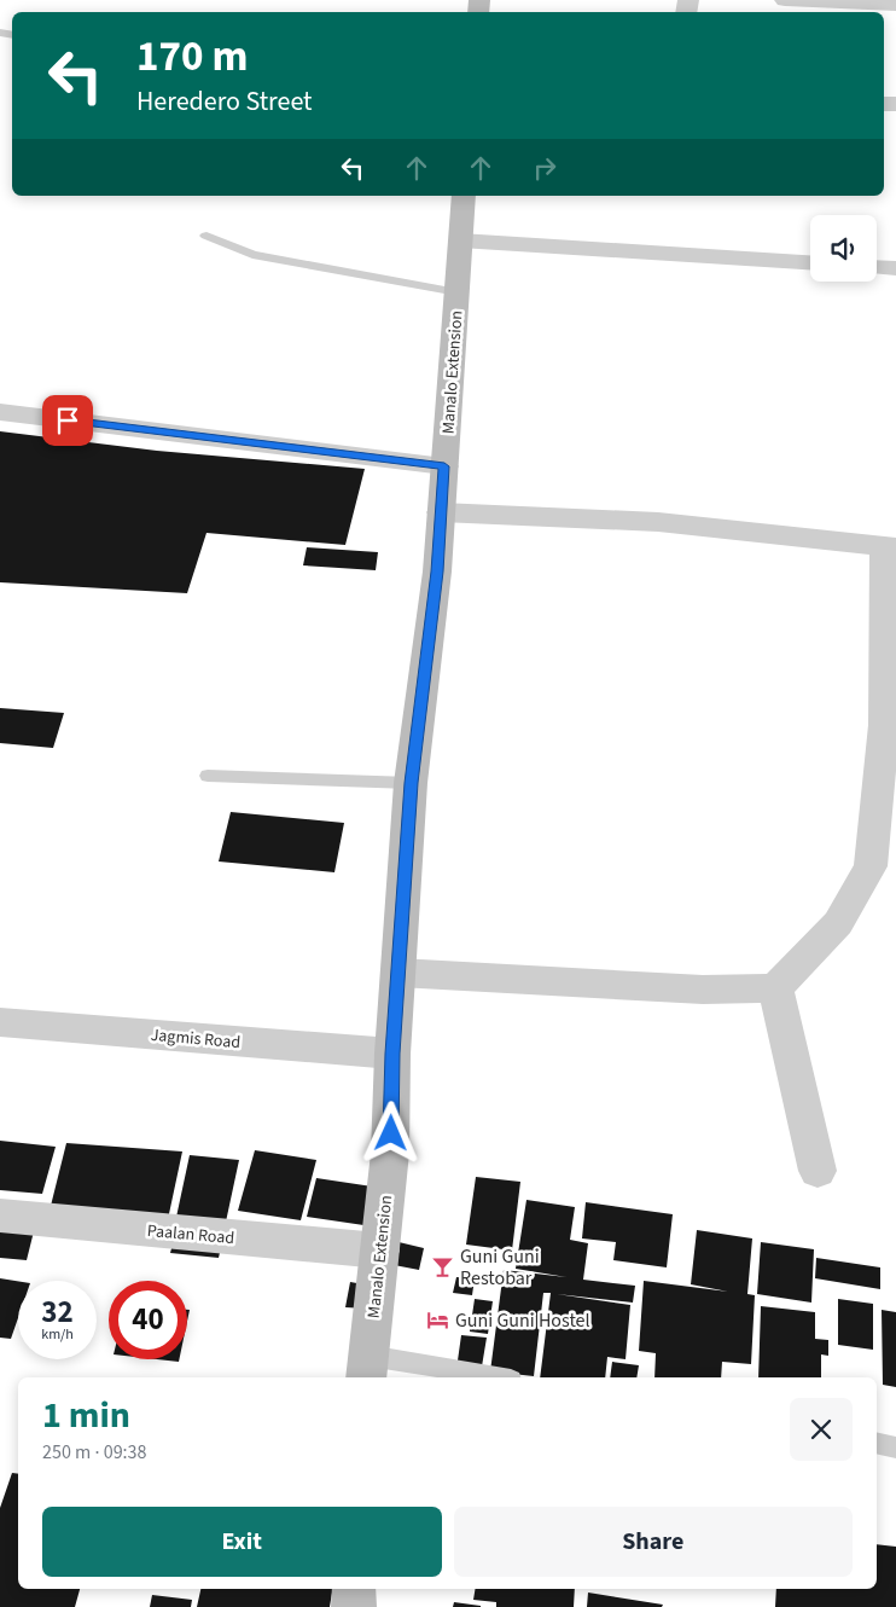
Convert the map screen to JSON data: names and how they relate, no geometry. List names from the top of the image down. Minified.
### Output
{"streets":{"street":["Manalo Extension","Jagmis Road","Paalan Road"]},"crossings":[["Manalo Extension","Jagmis Road"],["Manalo Extension","Paalan Road"]],"places":{"bar":["Guni Guni Restobar"],"hotel":["Guni Guni Hostel"]},"page":{"turn":["170 m","Heredero Street"],"speed":"32 km/h","limit":"40","heading":["1 min","250 m · 09:38"],"buttons":["Exit","Share"]}}
